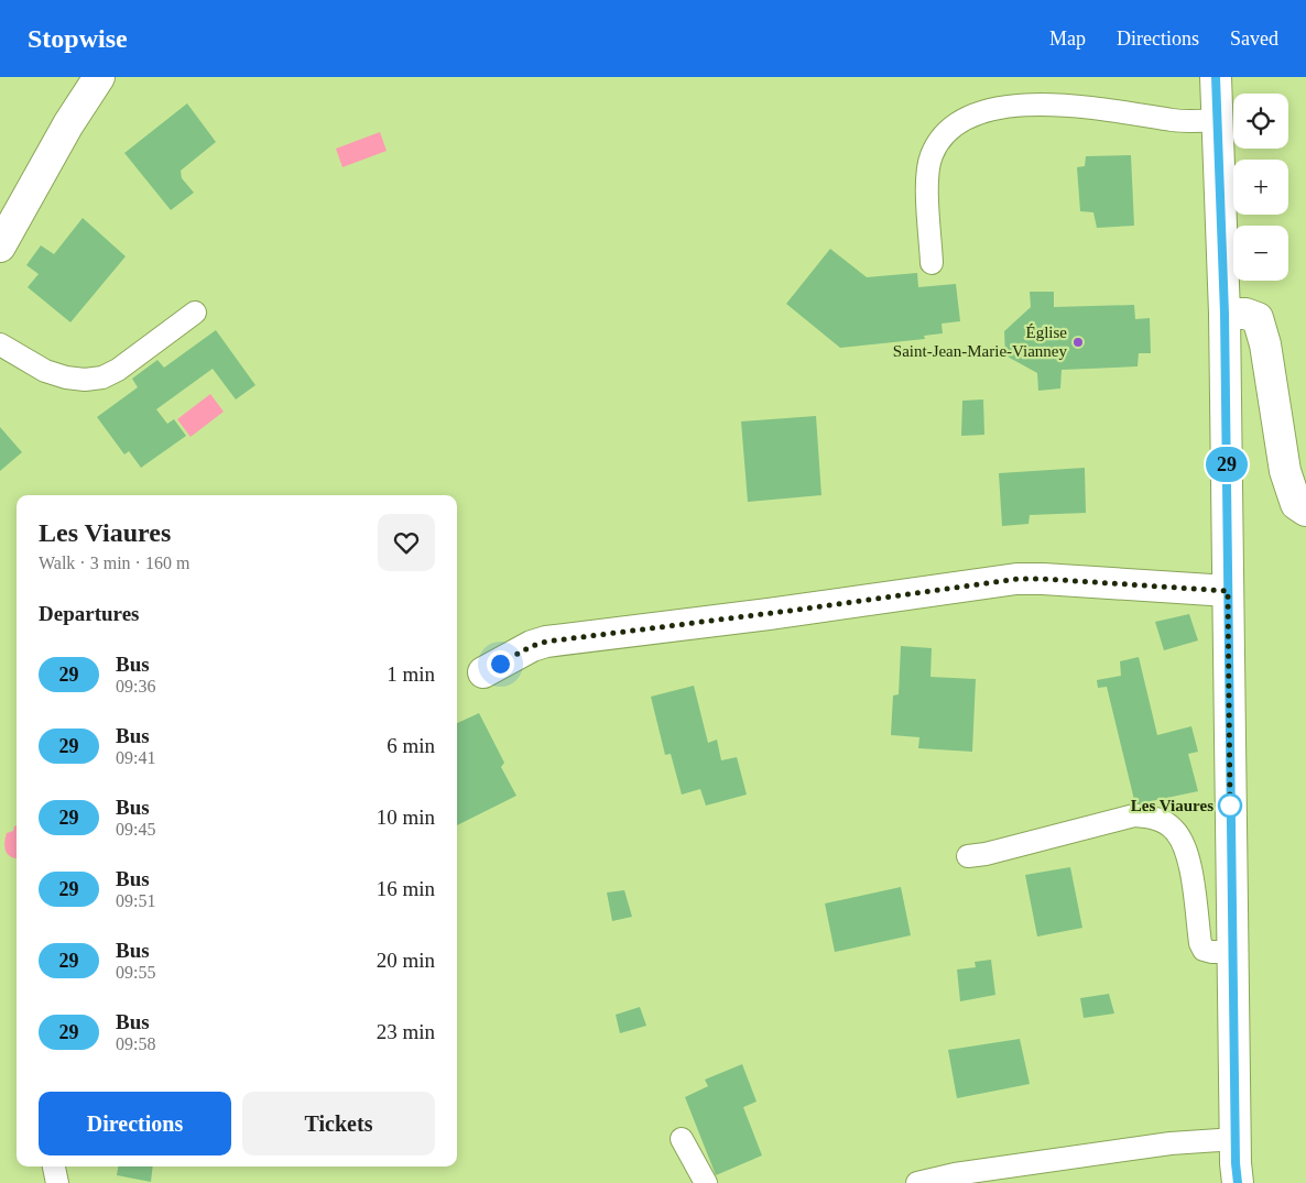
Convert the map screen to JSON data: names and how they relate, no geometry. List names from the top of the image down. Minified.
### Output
{"places":["Église Saint-Jean-Marie-Vianney","Les Viaures"],"lines":["bus line 29"],"page":{"header":"Stopwise","nav":["Map","Directions","Saved"],"on_map":"29","map_buttons":["+","−"],"heading":[["Les Viaures","Walk · 3 min · 160 m"],"Departures"],"list":[{"mark":"29","name":"Bus","note":"09:36","value":"1 min"},{"mark":"29","name":"Bus","note":"09:41","value":"6 min"},{"mark":"29","name":"Bus","note":"09:45","value":"10 min"},{"mark":"29","name":"Bus","note":"09:51","value":"16 min"},{"mark":"29","name":"Bus","note":"09:55","value":"20 min"},{"mark":"29","name":"Bus","note":"09:58","value":"23 min"}],"buttons":["Directions","Tickets"]}}
